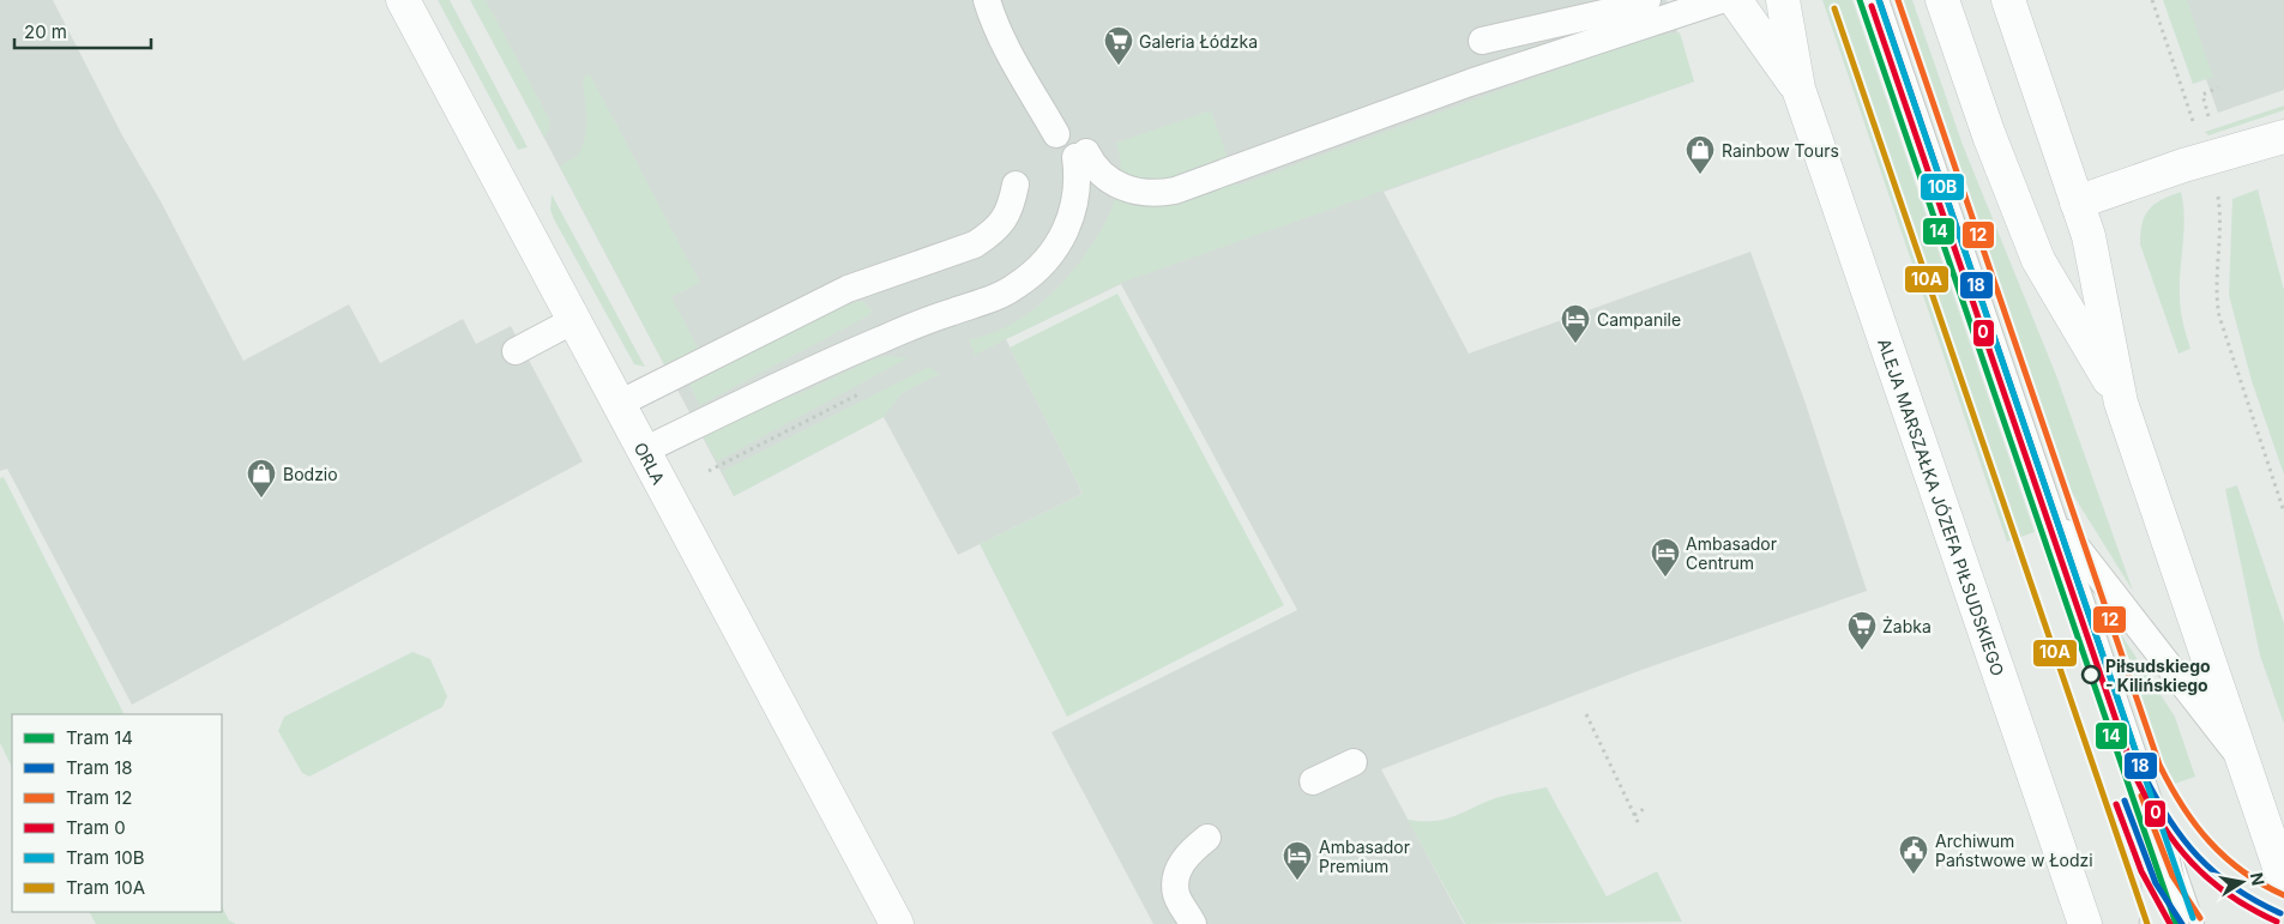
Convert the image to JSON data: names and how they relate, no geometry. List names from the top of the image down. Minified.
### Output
{"streets":{"main road":["ORLA","ALEJA MARSZAŁKA JÓZEFA PIŁSUDSKIEGO"]},"places":{"supermarket":["Galeria Łódzka","Żabka"],"shop":["Rainbow Tours","Bodzio"],"hotel":["Campanile","Ambasador Centrum","Ambasador Premium"],"other":["Piłsudskiego - Kilińskiego"],"public building":["Archiwum Państwowe w Łodzi"]},"lines":["tram line 14","tram line 12","tram line 10B","tram line 18","tram line 0","tram line 10A"],"legend":["Tram 14","Tram 18","Tram 12","Tram 0","Tram 10B","Tram 10A"],"scale_bar":"20 m","north":"right"}
